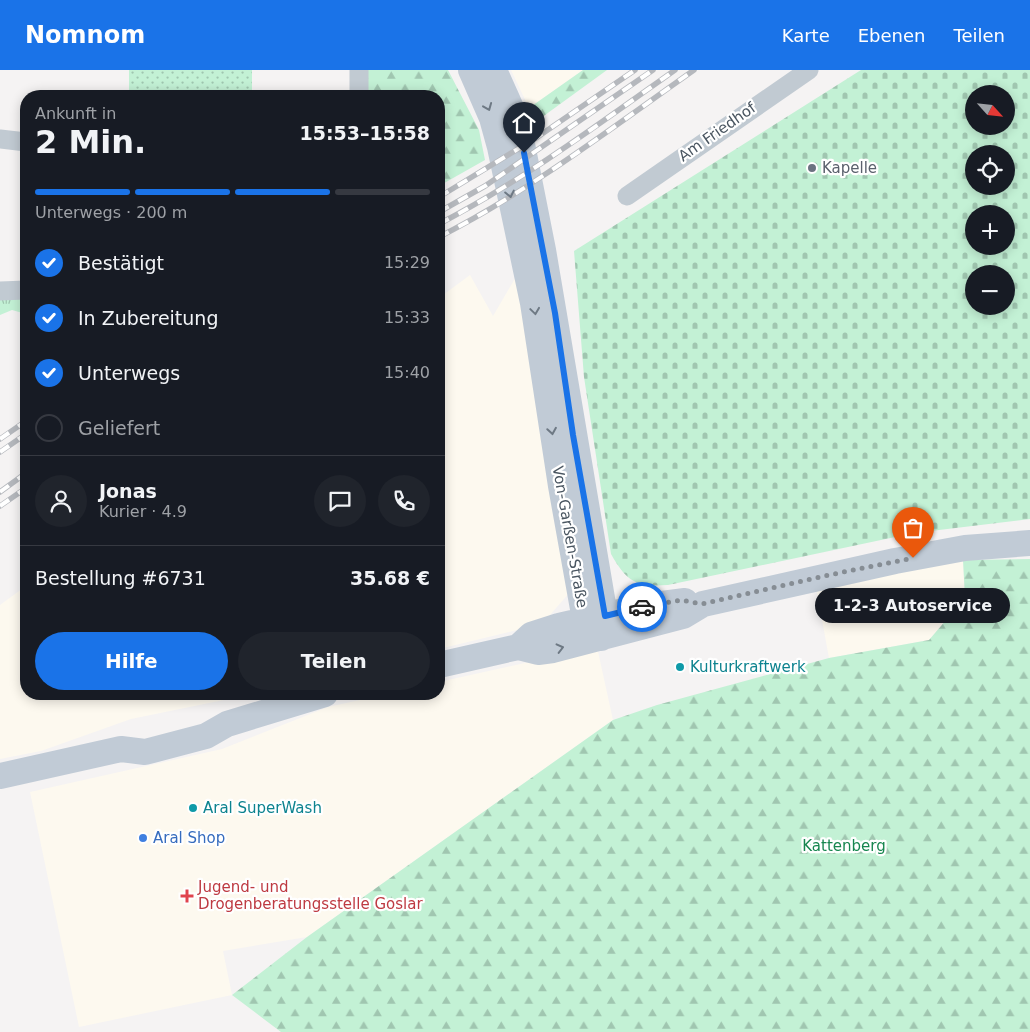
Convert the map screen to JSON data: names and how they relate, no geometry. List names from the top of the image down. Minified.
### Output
{"streets":{"main road":["Von-Garßen-Straße"],"street":["Am Friedhof"]},"parks":["Kattenberg"],"places":{"other":["Kapelle","1-2-3 Autoservice","Kulturkraftwerk","Aral SuperWash","Aral Shop"],"health":["Jugend- und Drogenberatungsstelle Goslar"]},"north":"bottom right","page":{"header":"Nomnom","nav":["Karte","Ebenen","Teilen"],"map_buttons":["+","−"],"heading":["2 Min.","Ankunft in","15:53–15:58"],"panel":["Jonas","Kurier · 4.9","Bestellung #6731","35.68 €"],"bar":"Unterwegs · 200 m","list":[["Bestätigt","15:29"],["In Zubereitung","15:33"],["Unterwegs","15:40"],"Geliefert"],"bubble":"1-2-3 Autoservice","buttons":["Hilfe","Teilen"]}}
